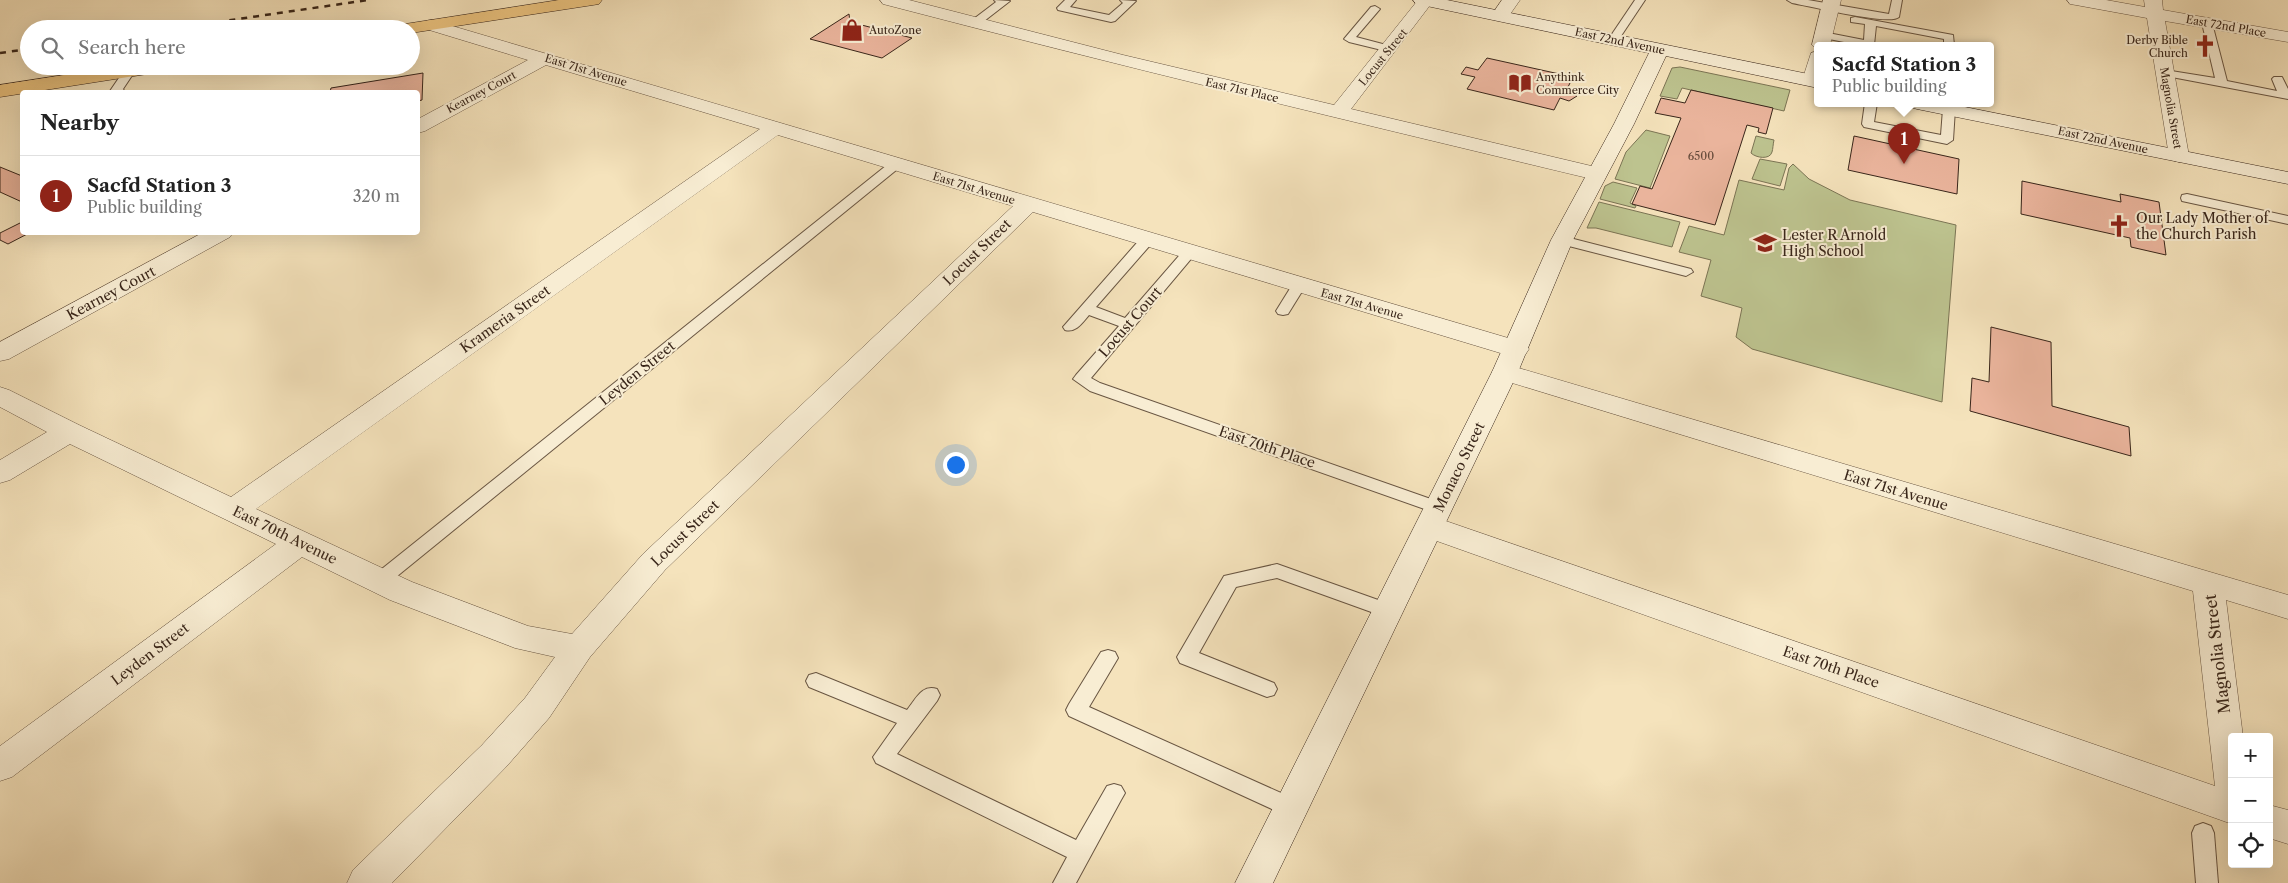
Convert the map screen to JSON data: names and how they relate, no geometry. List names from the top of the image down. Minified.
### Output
{"streets":{"street":["East 72nd Place","East 72nd Avenue","Locust Street","East 71st Avenue","East 71st Place","Kearney Court","Magnolia Street","Krameria Street","Leyden Street","East 70th Place","Monaco Street","East 70th Avenue"],"lane":["Locust Court"]},"crossings":[["East 72nd Place","Magnolia Street"],["East 72nd Avenue","Locust Street"],["East 72nd Avenue","Magnolia Street"],["East 72nd Avenue","Monaco Street"],["Locust Street","East 71st Avenue"],["Locust Street","East 71st Place"],["Locust Street","East 70th Avenue"],["East 71st Avenue","Kearney Court"],["East 71st Avenue","Magnolia Street"],["East 71st Avenue","Krameria Street"],["East 71st Avenue","Locust Court"],["East 71st Avenue","Leyden Street"],["East 71st Avenue","Monaco Street"],["East 71st Place","Monaco Street"],["Krameria Street","East 70th Avenue"],["Locust Court","East 70th Place"],["Leyden Street","East 70th Avenue"],["East 70th Place","Monaco Street"]],"places":{"shop":["AutoZone"],"church":["Derby Bible Church","Our Lady Mother of the Church Parish"],"library":["Anythink Commerce City"],"school or university":["Lester R Arnold High School"]},"house_numbers":["6500"],"page":{"search":"Search here","popup":["Sacfd Station 3","Public building"],"heading":"Nearby","pins":"1","list":[{"mark":"1","name":"Sacfd Station 3","note":"Public building","value":"320 m"}],"map_buttons":["+","−"]}}
